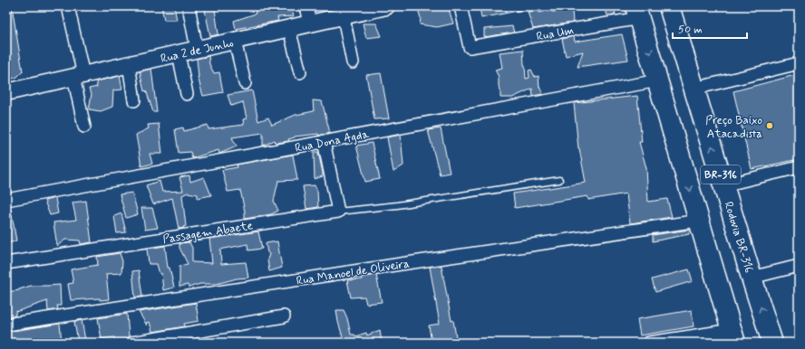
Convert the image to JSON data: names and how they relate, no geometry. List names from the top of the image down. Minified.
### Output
{"streets":{"highway":["BR-316","Rodovia BR-316"],"street":["Rua Um","Rua 2 de Junho","Rua Dona Agda","Passagem Abaete","Rua Manoel de Oliveira"]},"crossings":[["Rua Um","BR-316"],["Rua Dona Agda","BR-316"],["BR-316","Rua Manoel de Oliveira"]],"places":["Preço Baixo Atacadista"],"scale_bar":"50 m"}
